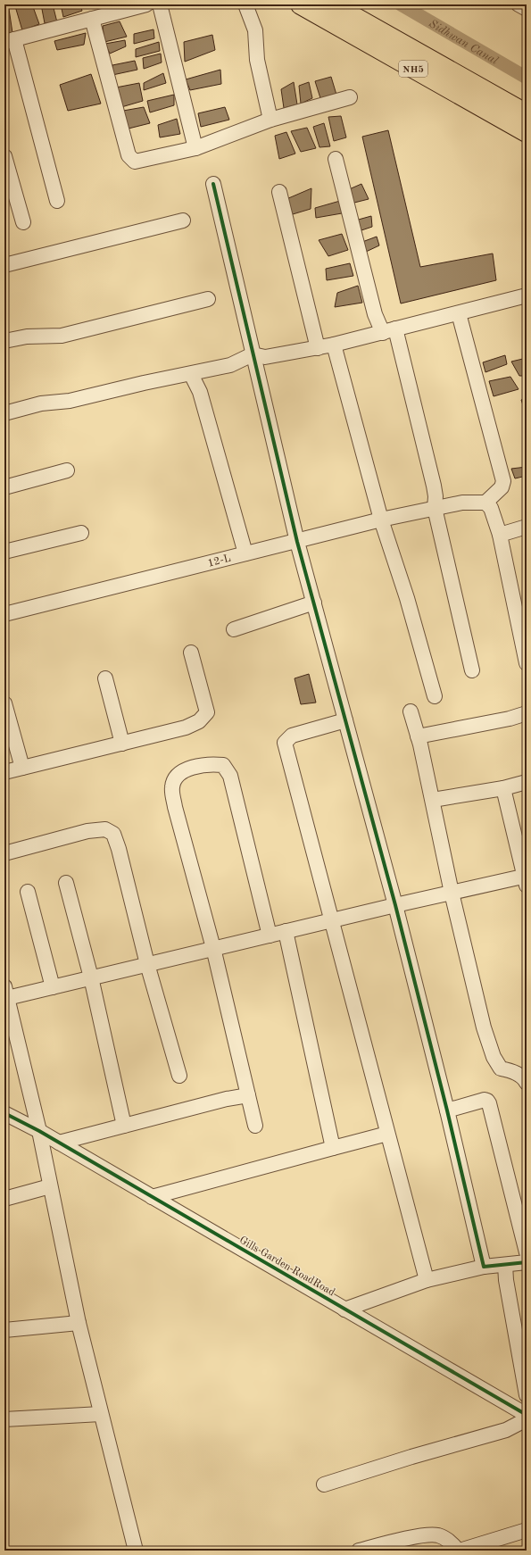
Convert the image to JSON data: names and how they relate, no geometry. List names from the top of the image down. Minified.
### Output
{"streets":{"highway":["NH5"],"street":["12-L","Gills Garden RoadRoad"]},"water":["Sidhwan Canal"]}
